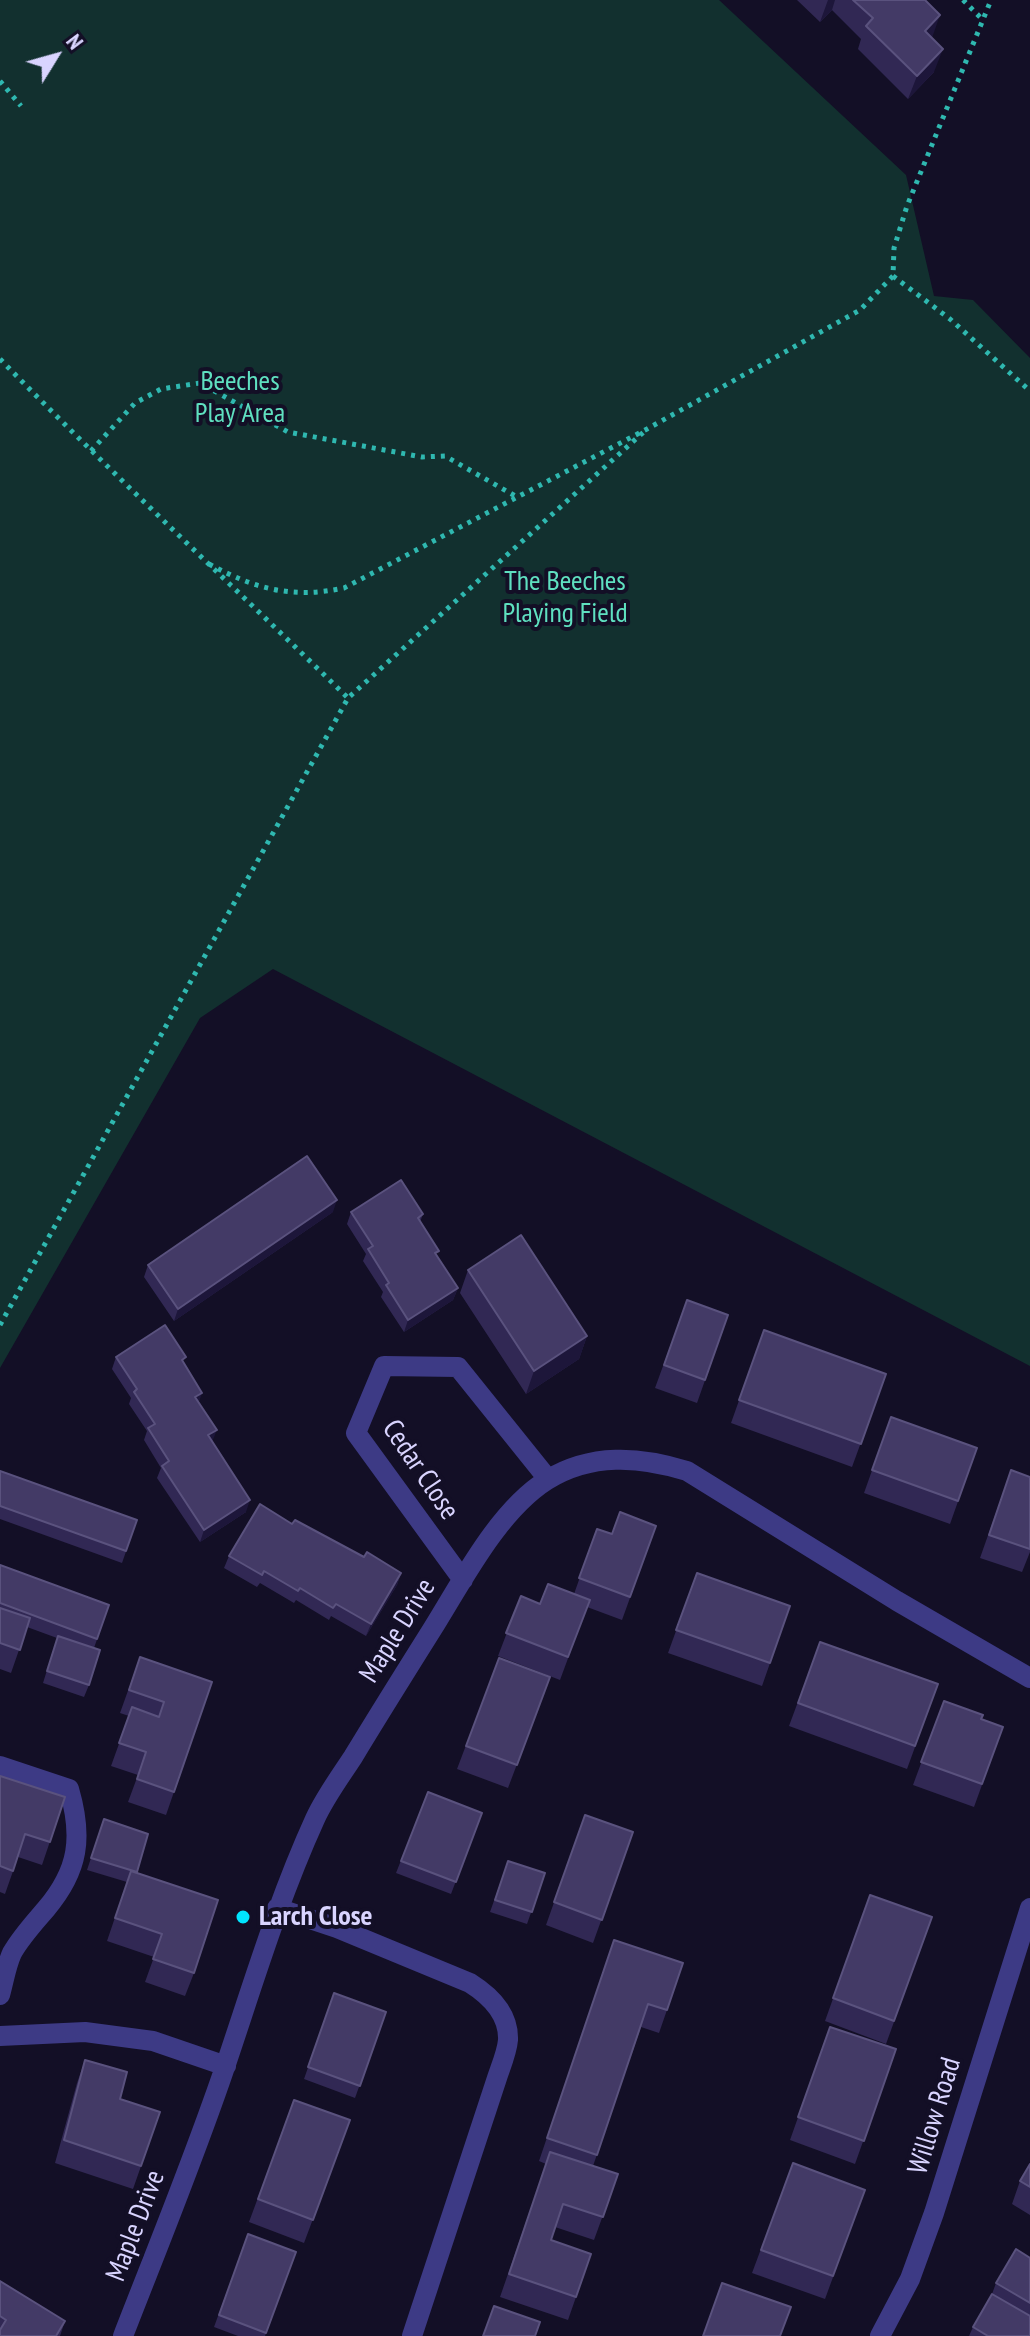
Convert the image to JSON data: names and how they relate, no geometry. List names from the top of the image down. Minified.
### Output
{"streets":{"street":["Cedar Close","Maple Drive","Willow Road"]},"crossings":[["Cedar Close","Maple Drive"]],"parks":["Beeches Play Area","The Beeches Playing Field"],"places":["Larch Close"],"north":"top right"}
